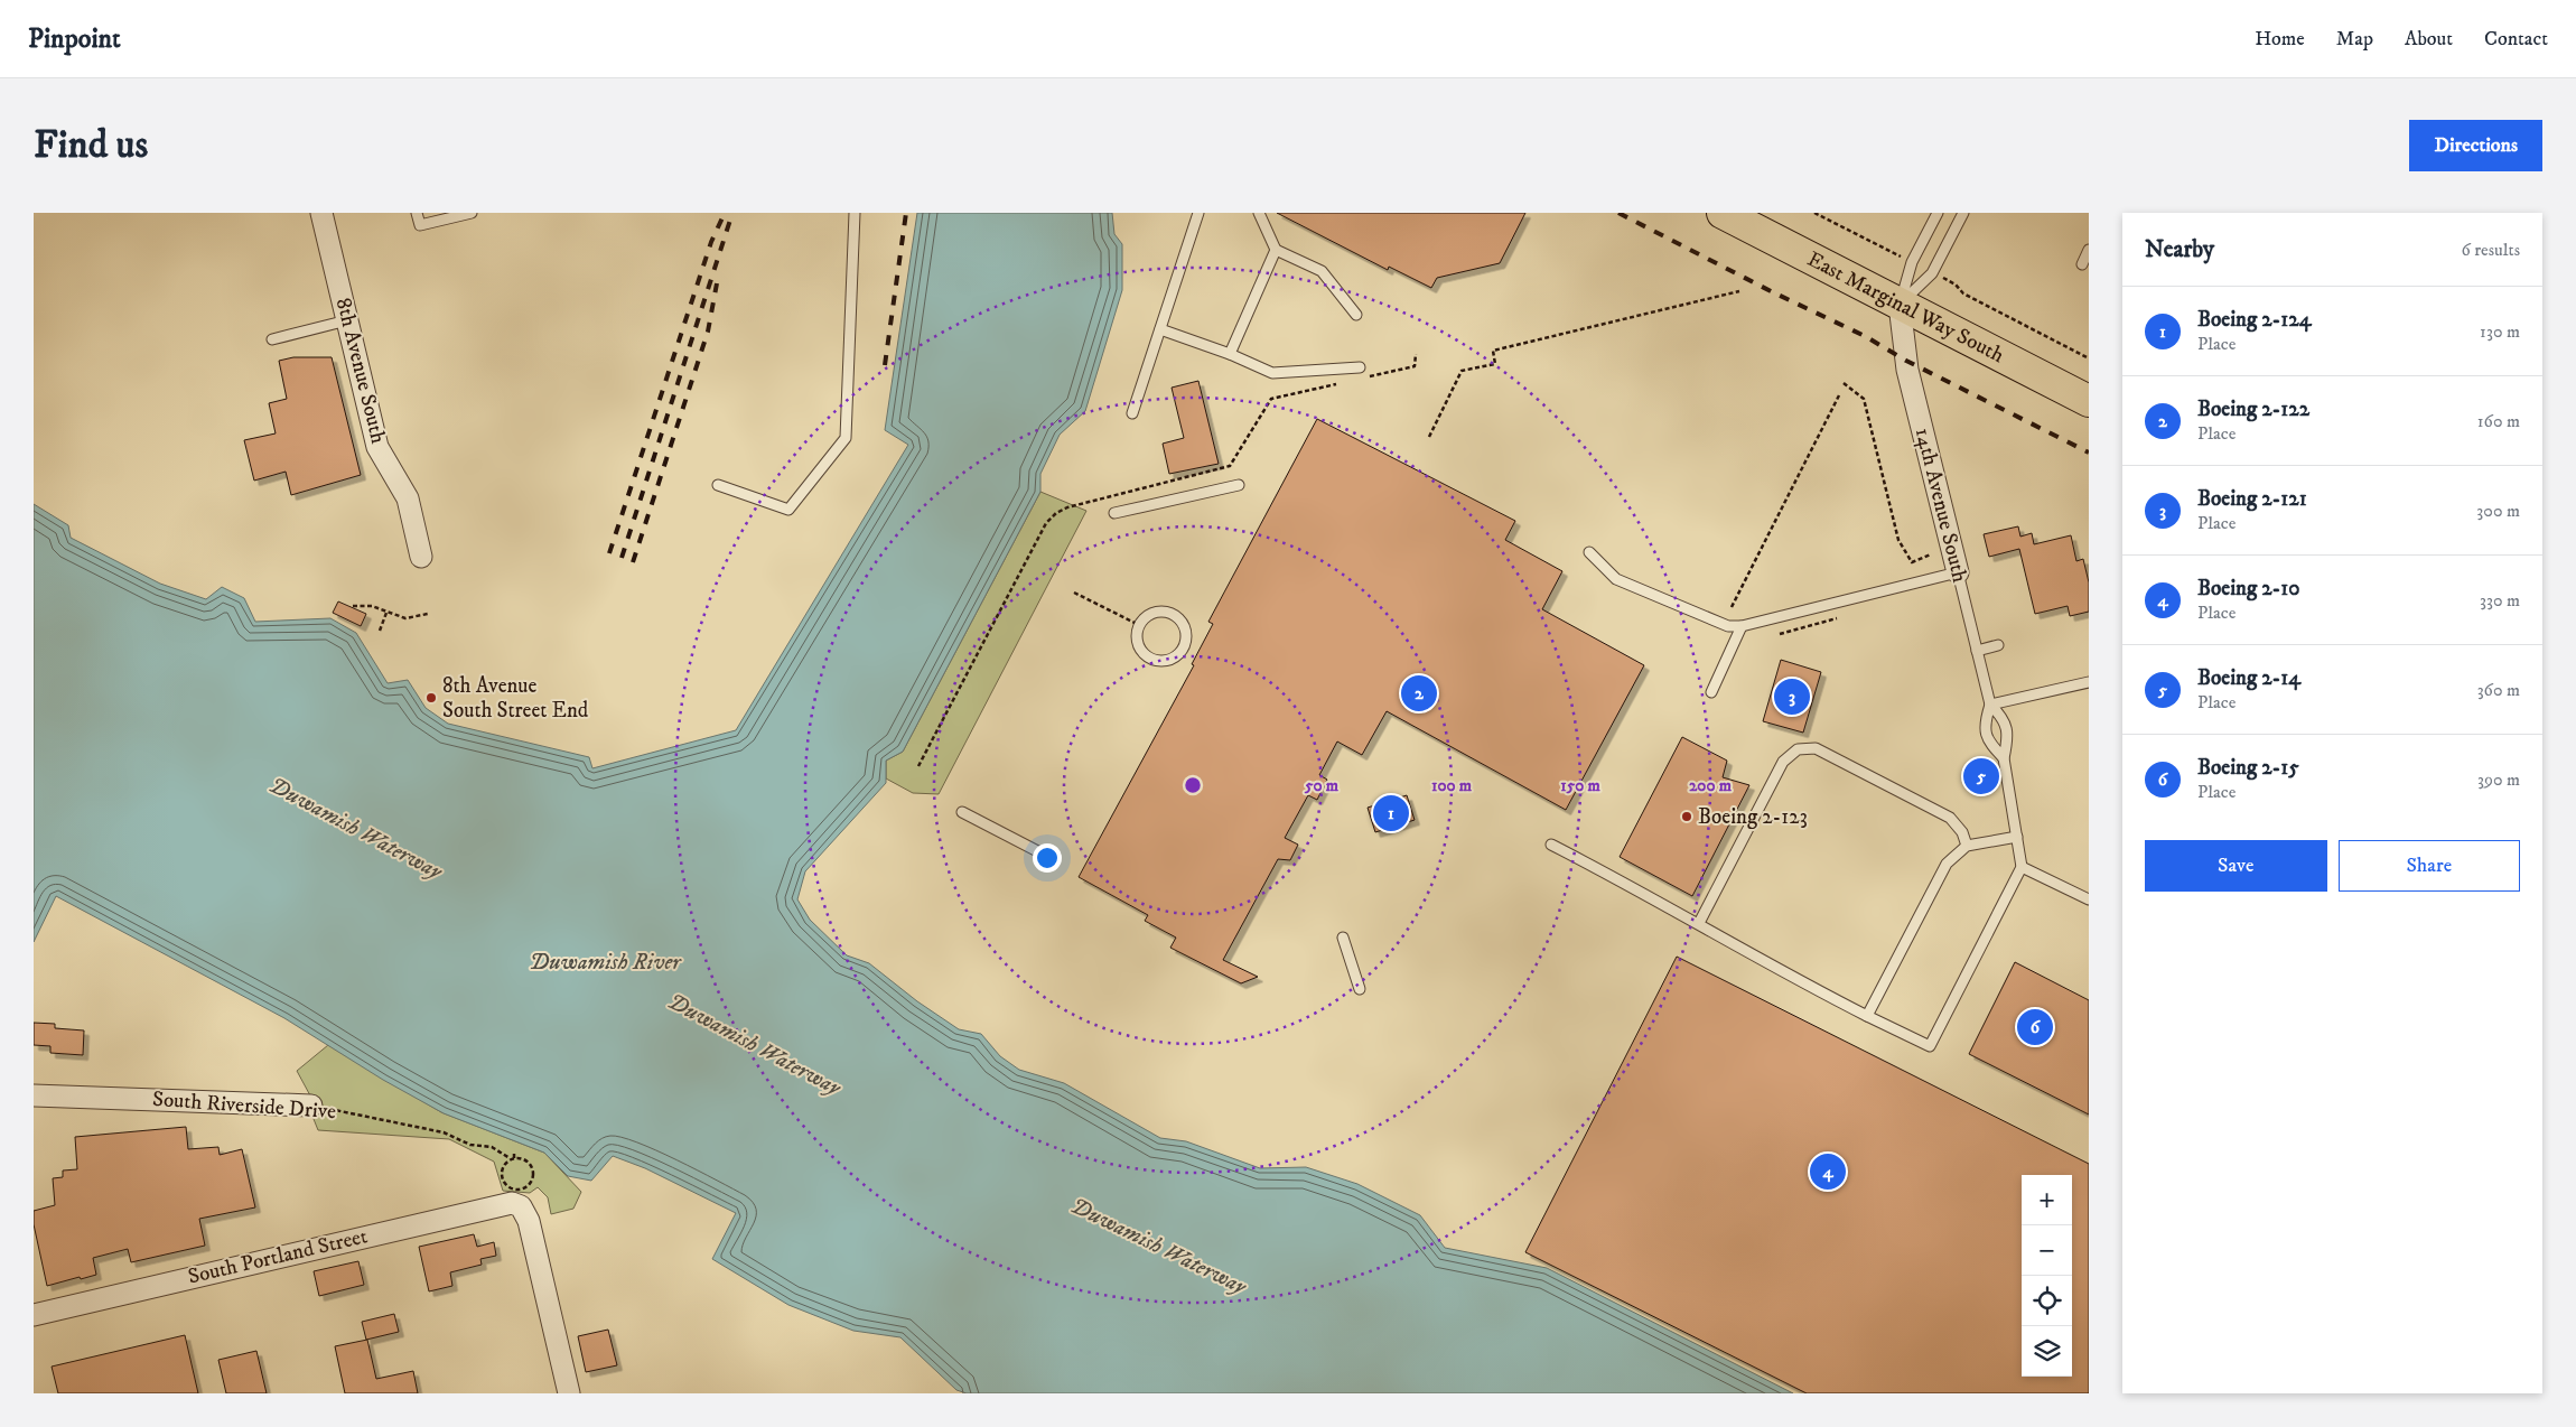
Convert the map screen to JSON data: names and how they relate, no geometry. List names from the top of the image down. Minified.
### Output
{"streets":{"main road":["East Marginal Way South"],"street":["8th Avenue South","14th Avenue South","South Riverside Drive","South Portland Street"]},"crossings":[["East Marginal Way South","14th Avenue South"]],"water":["Duwamish Waterway","Duwamish River"],"places":["8th Avenue South Street End","Boeing 2-123"],"page":{"header":"Pinpoint","nav":["Home","Map","About","Contact"],"buttons":["Directions",["Save","Share"]],"title":"Find us","heading":["Nearby","6 results"],"list":[{"mark":"1","name":"Boeing 2-124","note":"Place","value":"130 m"},{"mark":"2","name":"Boeing 2-122","note":"Place","value":"160 m"},{"mark":"3","name":"Boeing 2-121","note":"Place","value":"300 m"},{"mark":"4","name":"Boeing 2-10","note":"Place","value":"330 m"},{"mark":"5","name":"Boeing 2-14","note":"Place","value":"360 m"},{"mark":"6","name":"Boeing 2-15","note":"Place","value":"390 m"}],"pins":["2","3","5","1","6","4"],"map_buttons":["+","−"]},"rings":["50 m","100 m","150 m","200 m"]}
